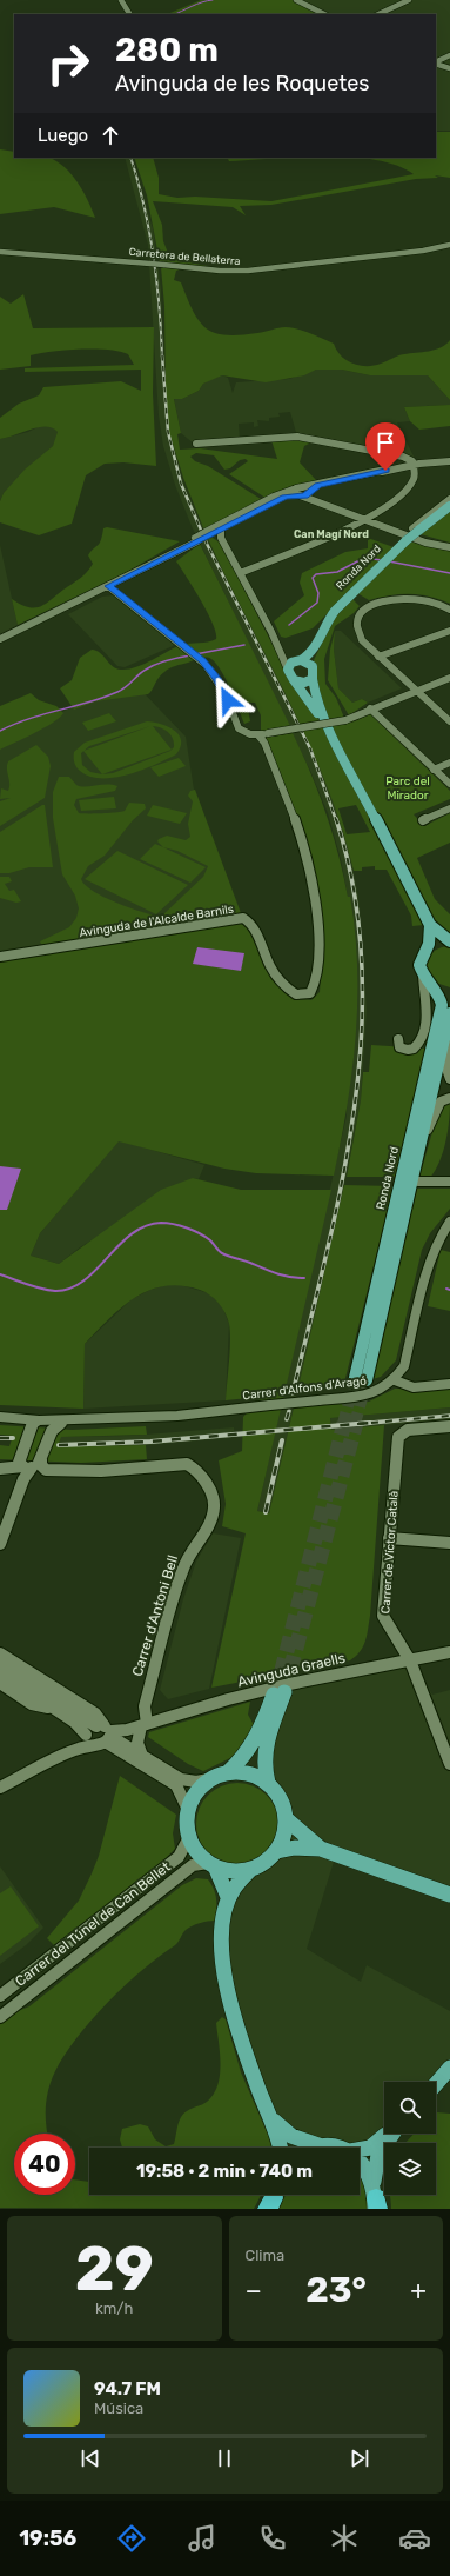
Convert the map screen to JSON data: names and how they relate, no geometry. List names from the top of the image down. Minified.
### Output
{"streets":{"main road":["Ronda Nord"],"street":["Carretera de Bellaterra","Avinguda de l'Alcalde Barnils","Carrer d'Alfons d'Aragó","Carrer de Víctor Català","Carrer d'Antoni Bell","Avinguda Graells","Carrer del Túnel de Can Bellet"]},"crossings":[["Carrer de Víctor Català","Avinguda Graells"],["Carrer d'Antoni Bell","Avinguda Graells"]],"districts":["Can Magí Nord"],"parks":["Parc del Mirador"],"page":{"turn":["280 m","Avinguda de les Roquetes"],"then":"Luego","limit":"40","trip":"19:58 · 2 min · 740 m","tile":[["29","km/h"],"Clima"],"heat":["−","23°","+"],"song":["94.7 FM","Música"],"tabs":"19:56"}}
